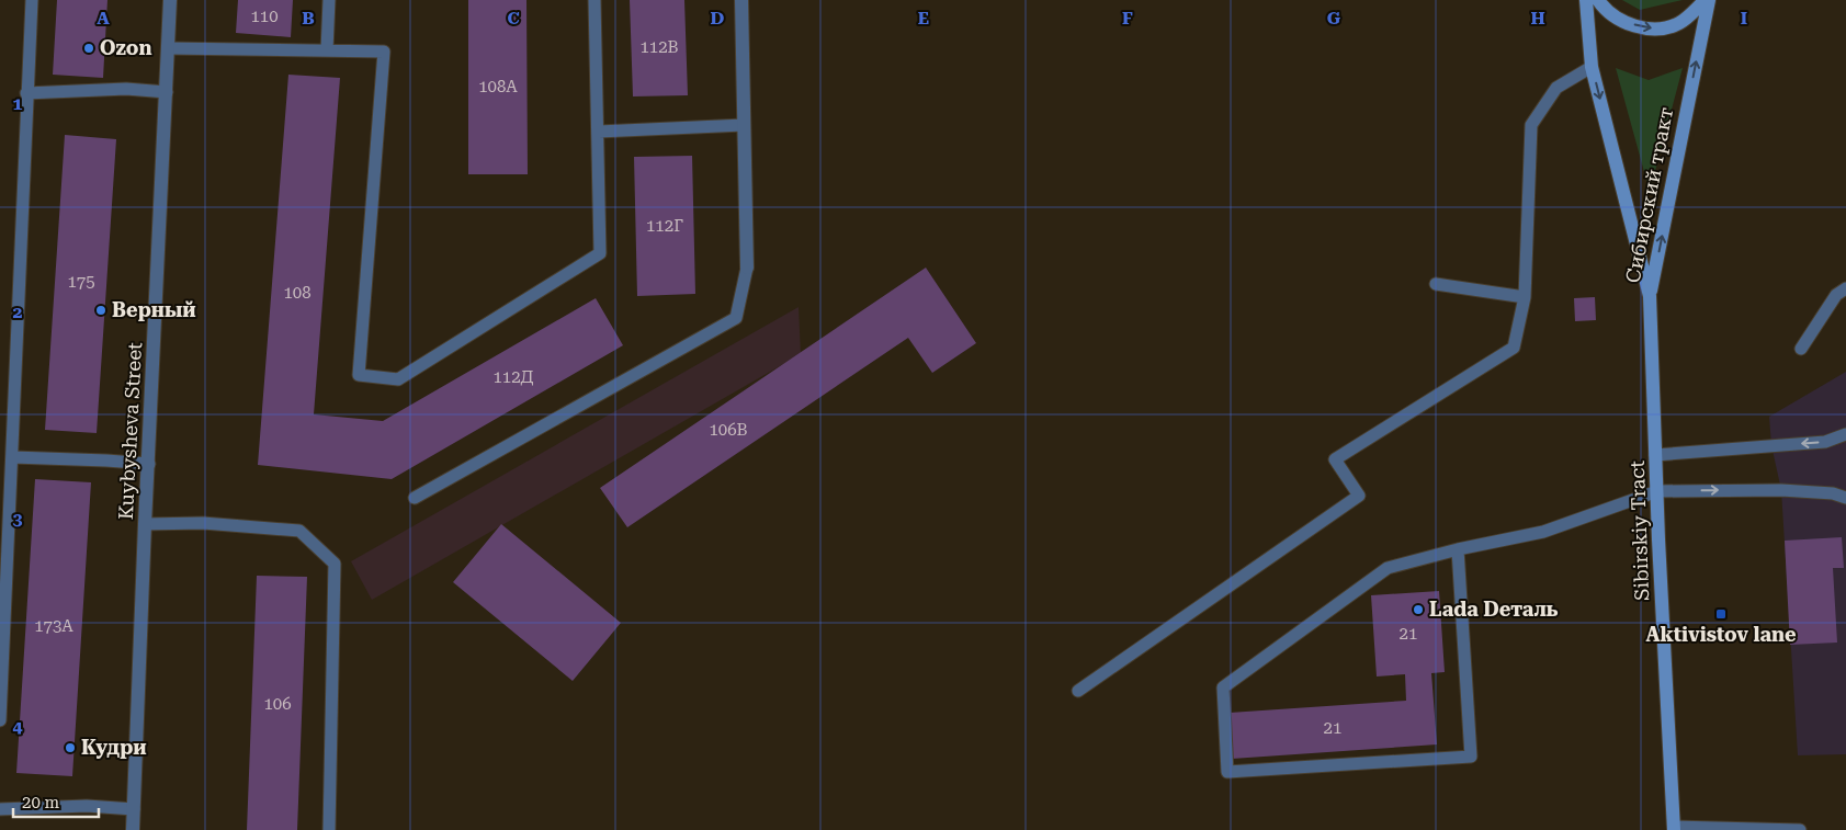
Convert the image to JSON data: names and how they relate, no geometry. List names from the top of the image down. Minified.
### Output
{"streets":{"main road":["Сибирский тракт","Sibirskiy Tract"],"street":["Kuybysheva Street"]},"crossings":[["Сибирский тракт","Sibirskiy Tract"]],"places":{"other":["Ozon","Верный","Lada Dеталь","Кудри"],"transit":["Aktivistov lane"]},"house_numbers":["110","112В","108А","112Г","175","108","112Д","106В","173А","21","106","21"],"scale_bar":"20 m","grid":{"columns":["A","B","C","D","E","F","G","H","I"],"rows":["1","2","3","4"]}}
